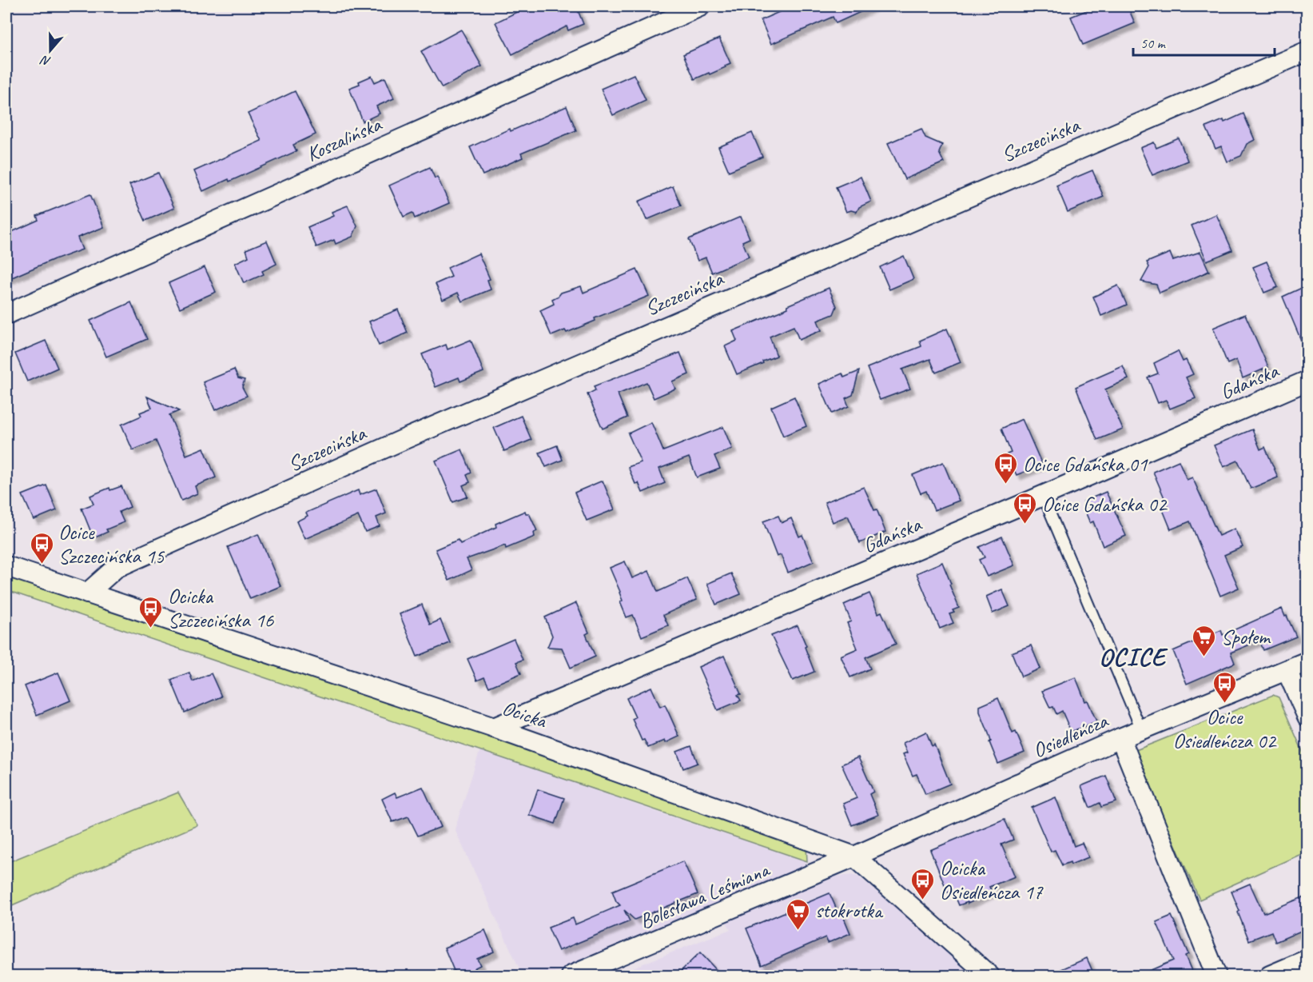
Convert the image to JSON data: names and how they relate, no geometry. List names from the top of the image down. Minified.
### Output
{"streets":{"street":["Koszalińska","Szczecińska","Gdańska","Ocicka","Osiedleńcza","Bolesława Leśmiana"]},"crossings":[["Szczecińska","Ocicka"],["Gdańska","Ocicka"],["Ocicka","Osiedleńcza"],["Ocicka","Bolesława Leśmiana"],["Osiedleńcza","Bolesława Leśmiana"]],"districts":["OCICE"],"places":{"bus stop":["Ocice Gdańska 01","Ocice Gdańska 02","Ocice Szczecińska 15","Ocicka Szczecińska 16","Ocice Osiedleńcza 02","Ocicka Osiedleńcza 17"],"supermarket":["Społem","stokrotka"]},"scale_bar":"50 m","north":"bottom"}
